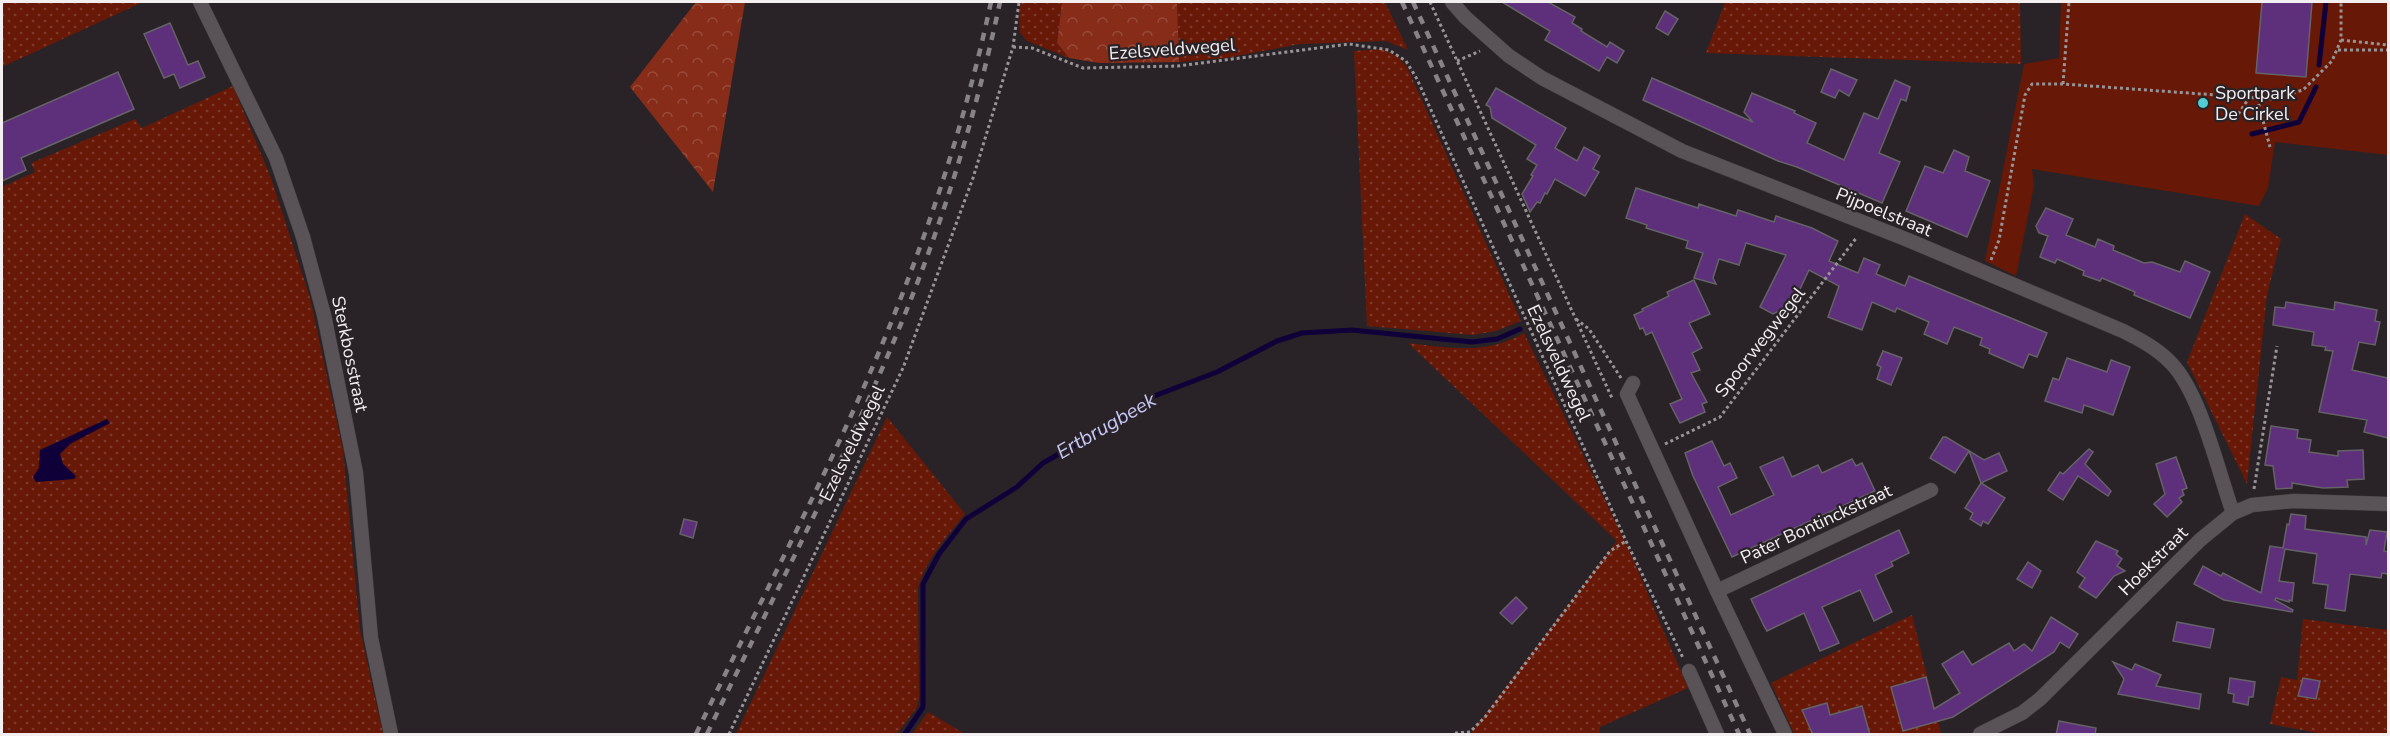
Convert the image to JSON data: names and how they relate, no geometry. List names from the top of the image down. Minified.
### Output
{"streets":{"street":["Pijpoelstraat","Sterkbosstraat","Pater Bontinckstraat","Hoekstraat"],"path":["Ezelsveldwegel","Spoorwegwegel"]},"crossings":[["Pijpoelstraat","Spoorwegwegel"],["Pijpoelstraat","Hoekstraat"]],"water":["Ertbrugbeek"],"places":["Sportpark De Cirkel"]}
